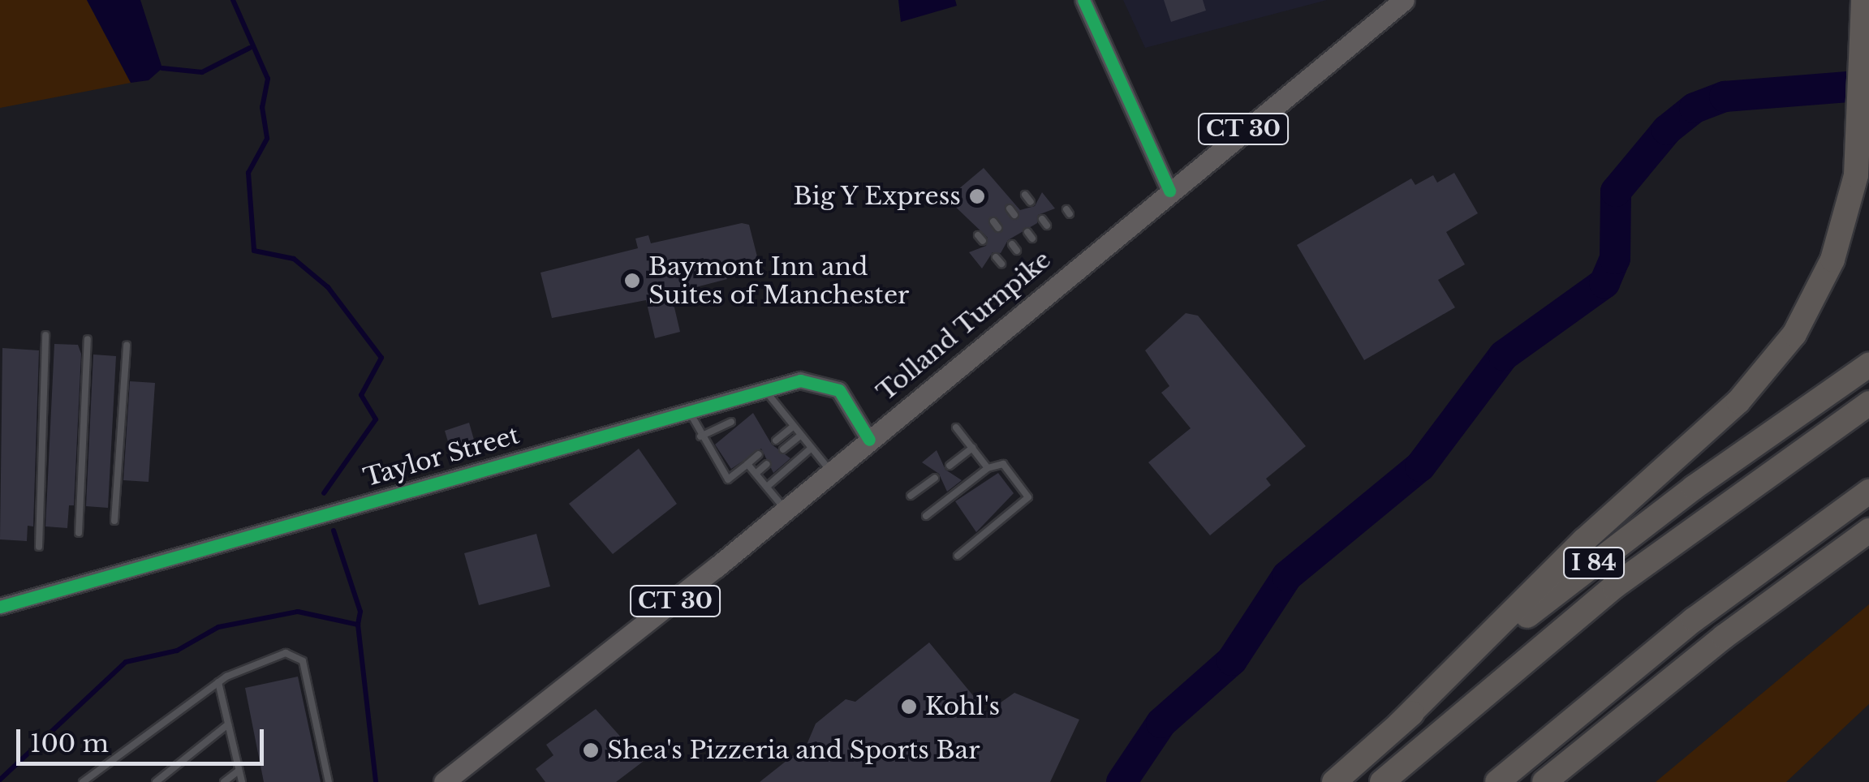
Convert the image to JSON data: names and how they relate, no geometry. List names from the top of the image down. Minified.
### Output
{"streets":{"highway":["I 84"],"main road":["CT 30","Tolland Turnpike"],"street":["Taylor Street"]},"crossings":[["Tolland Turnpike","Taylor Street"]],"places":["Big Y Express","Baymont Inn and Suites of Manchester","Kohl's","Shea's Pizzeria and Sports Bar"],"scale_bar":"100 m"}
